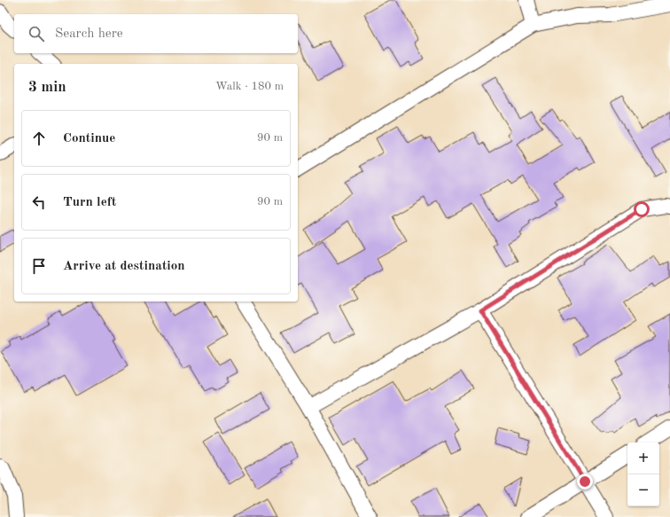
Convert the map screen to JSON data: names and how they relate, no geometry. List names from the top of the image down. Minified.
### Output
{"page":{"search":"Search here","heading":["3 min","Walk · 180 m"],"list":[["Continue","90 m"],["Turn left","90 m"],"Arrive at destination"],"map_buttons":["+","−"]}}
